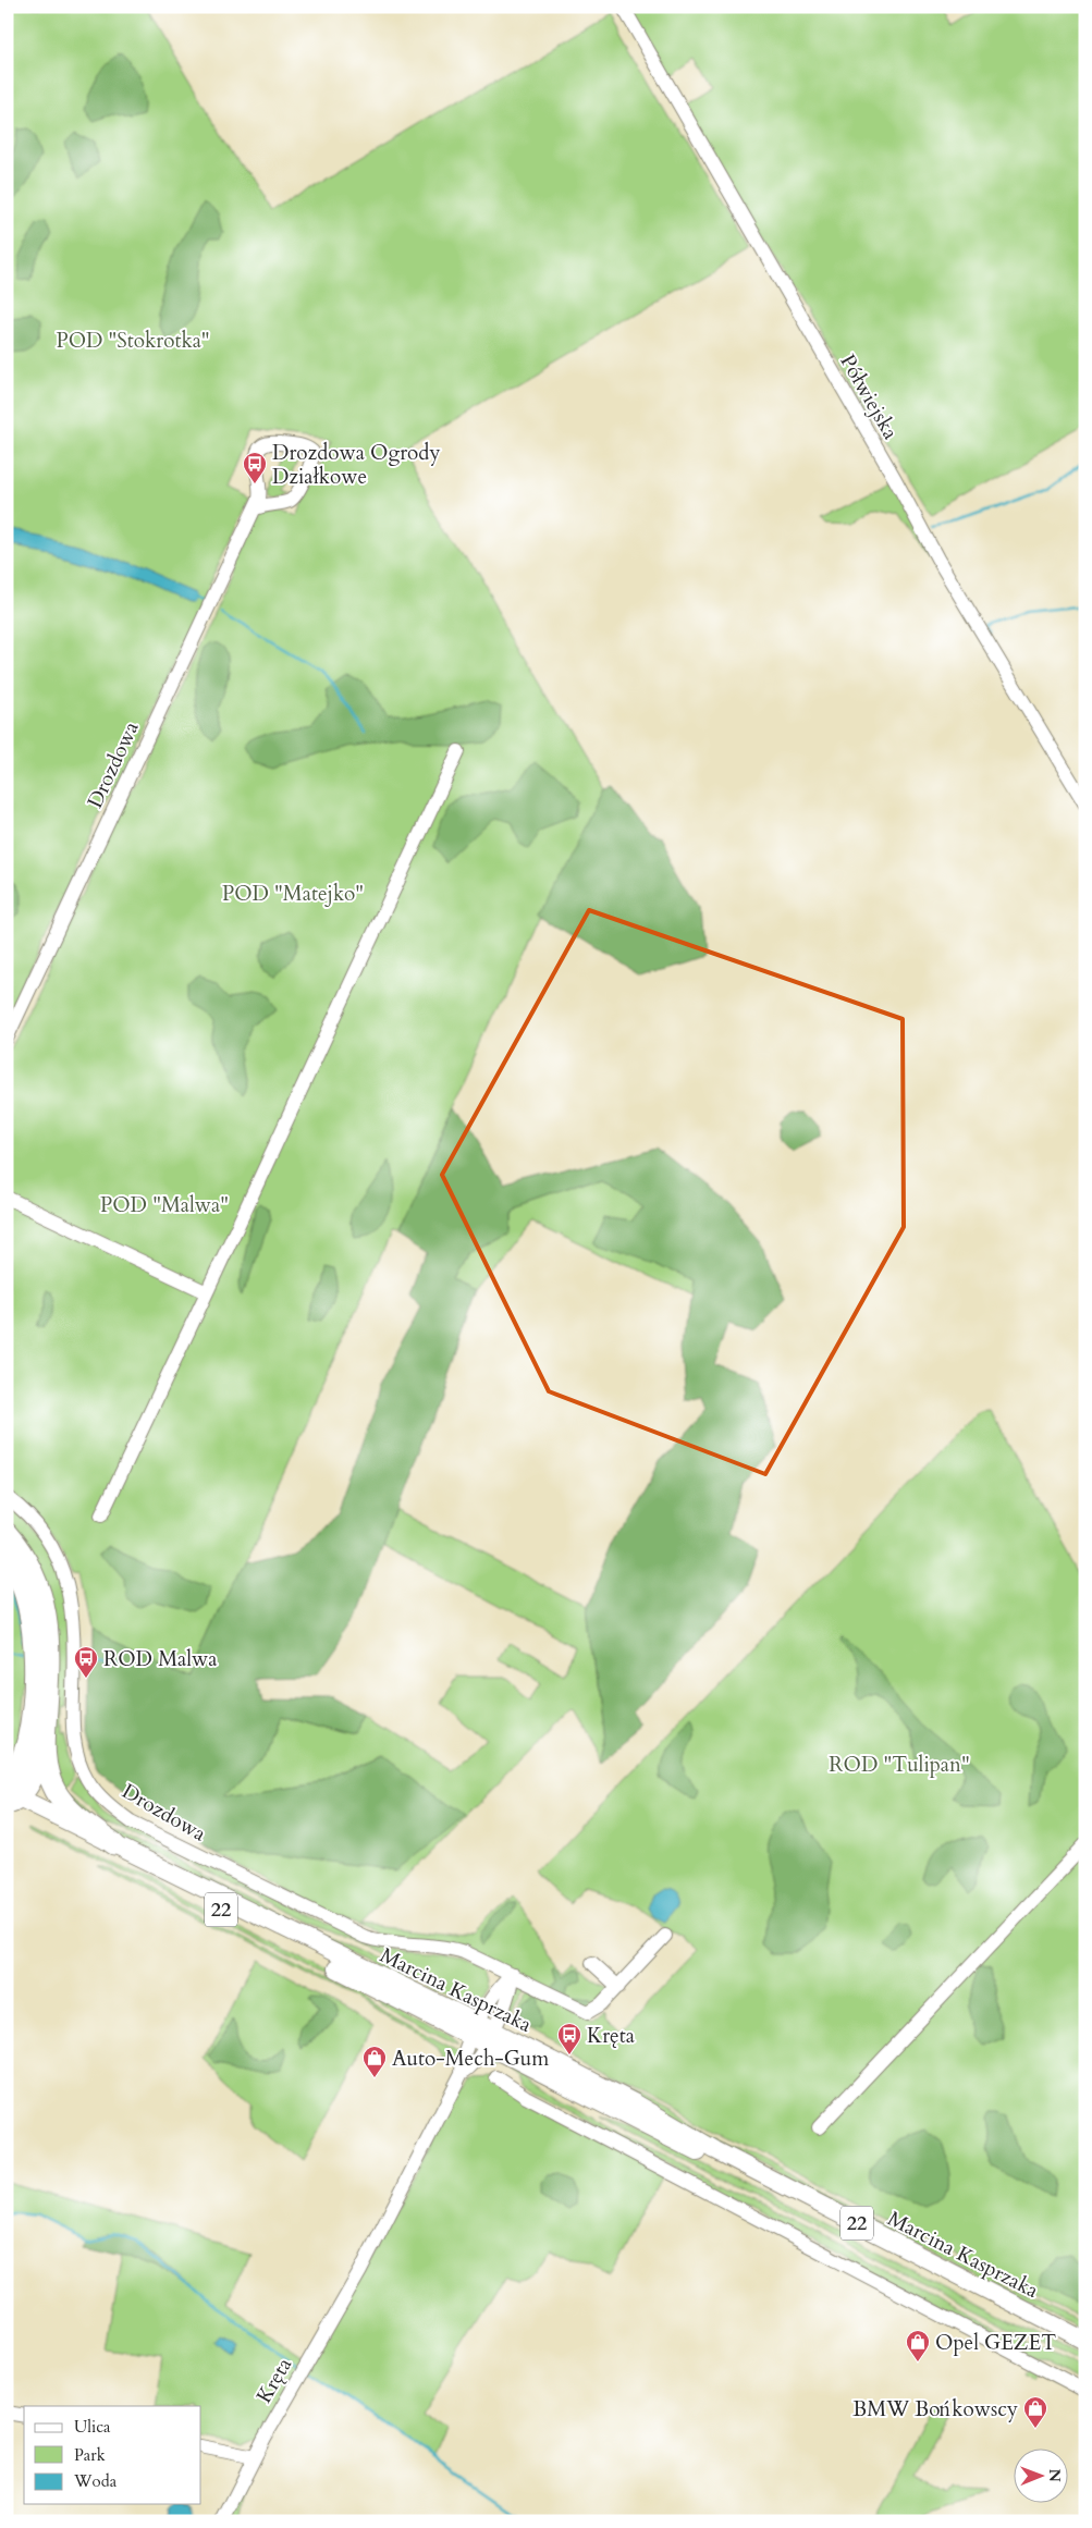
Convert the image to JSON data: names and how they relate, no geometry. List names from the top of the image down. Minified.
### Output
{"streets":{"main road":["22","Marcina Kasprzaka"],"street":["Półwiejska","Drozdowa","Kręta"]},"crossings":[["Drozdowa","Marcina Kasprzaka"],["Drozdowa","Kręta"],["Marcina Kasprzaka","Kręta"]],"parks":["POD \"Stokrotka\"","POD \"Matejko\"","POD \"Malwa\"","ROD \"Tulipan\""],"places":{"bus stop":["Drozdowa Ogrody Działkowe","ROD Malwa","Kręta"],"shop":["Auto-Mech-Gum","Opel GEZET","BMW Bońkowscy"]},"legend":["Ulica","Park","Woda"],"north":"right"}
